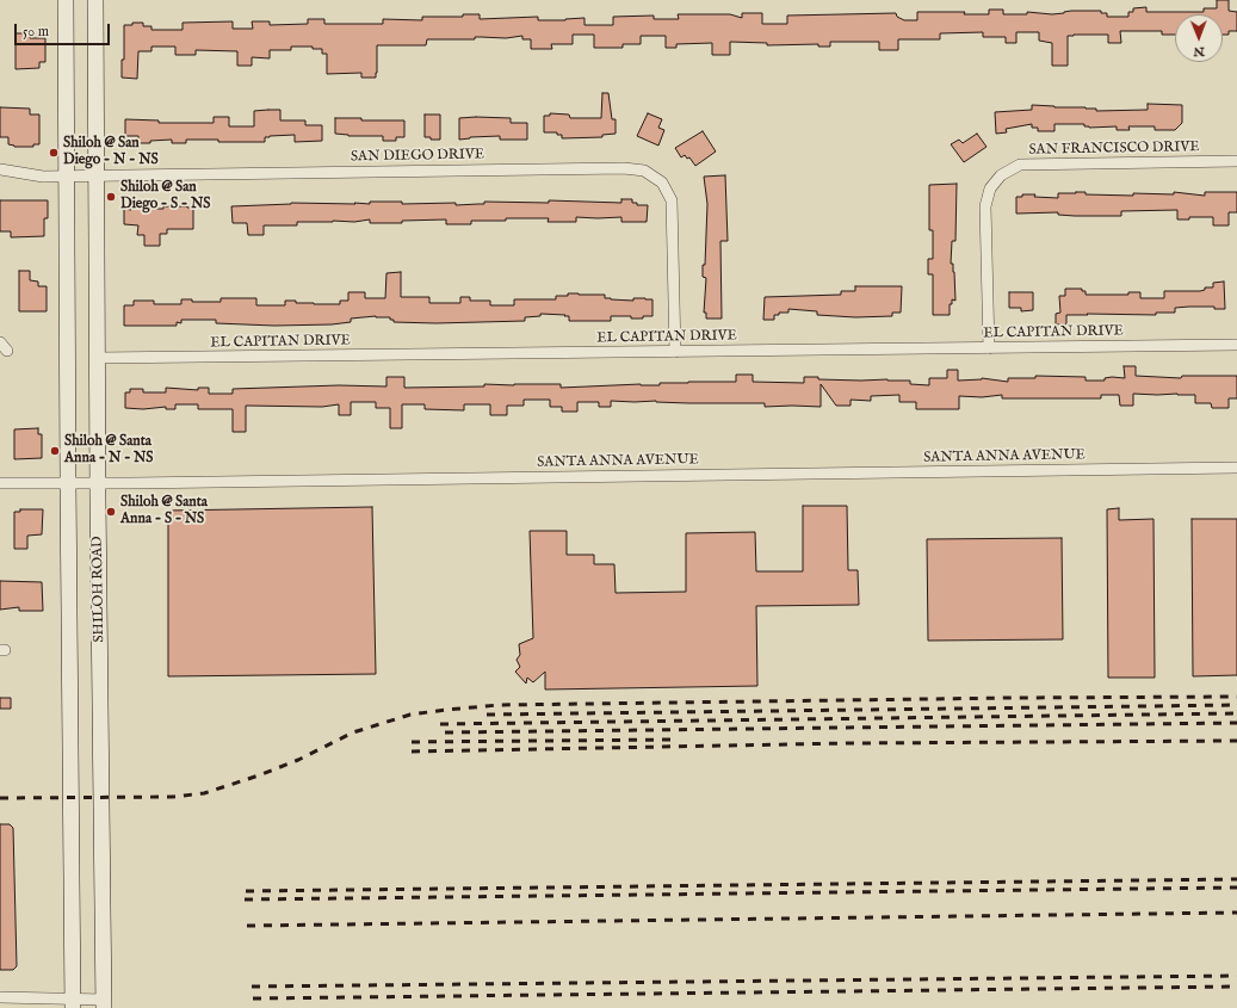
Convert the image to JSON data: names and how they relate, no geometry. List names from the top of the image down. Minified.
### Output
{"streets":{"main road":["SHILOH ROAD"],"street":["SAN FRANCISCO DRIVE","SAN DIEGO DRIVE","EL CAPITAN DRIVE","SANTA ANNA AVENUE"]},"crossings":[["SAN FRANCISCO DRIVE","EL CAPITAN DRIVE"],["SAN DIEGO DRIVE","EL CAPITAN DRIVE"],["SAN DIEGO DRIVE","SHILOH ROAD"],["EL CAPITAN DRIVE","SHILOH ROAD"],["SANTA ANNA AVENUE","SHILOH ROAD"]],"places":["Shiloh @ San Diego - N - NS","Shiloh @ San Diego - S - NS","Shiloh @ Santa Anna - N - NS","Shiloh @ Santa Anna - S - NS"],"scale_bar":"50 m","north":"bottom"}
